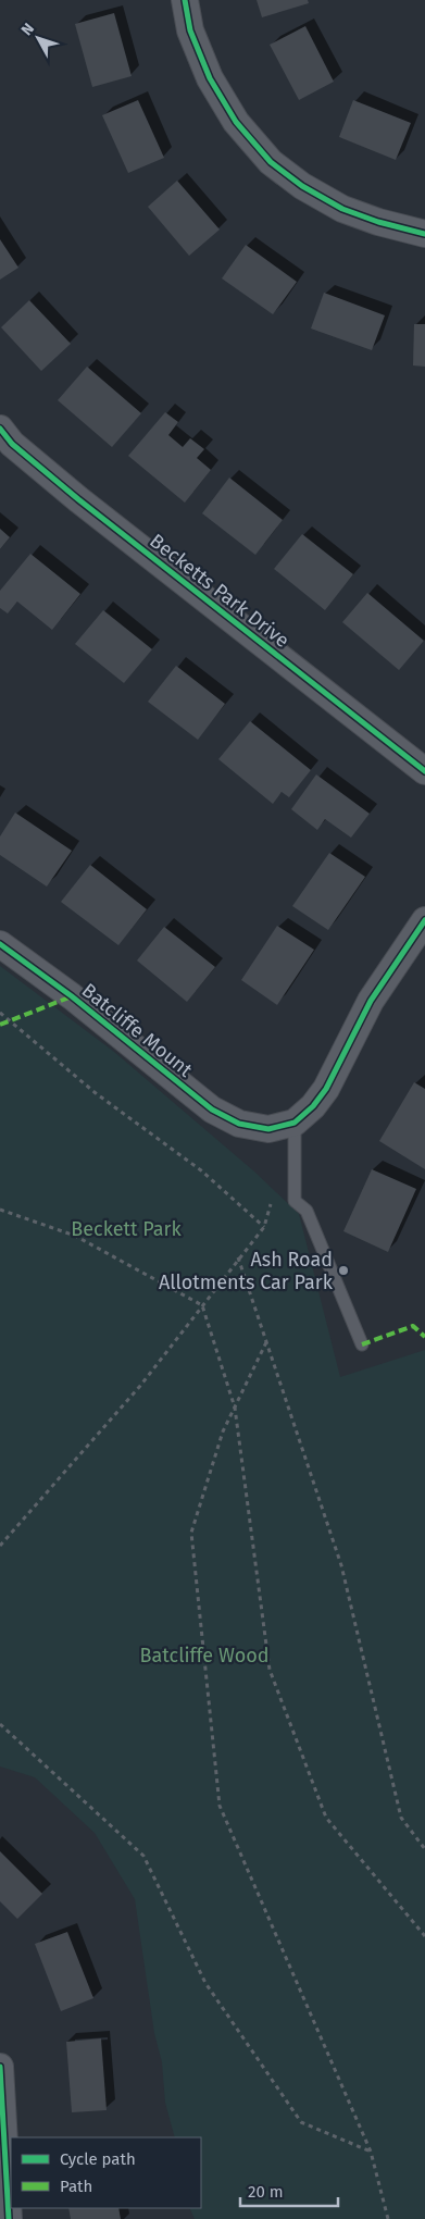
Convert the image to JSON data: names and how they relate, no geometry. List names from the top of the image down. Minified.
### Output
{"streets":{"street":["Becketts Park Drive","Batcliffe Mount"]},"parks":["Beckett Park","Batcliffe Wood"],"places":["Ash Road Allotments Car Park"],"legend":["Cycle path","Path"],"scale_bar":"20 m","north":"top left"}
